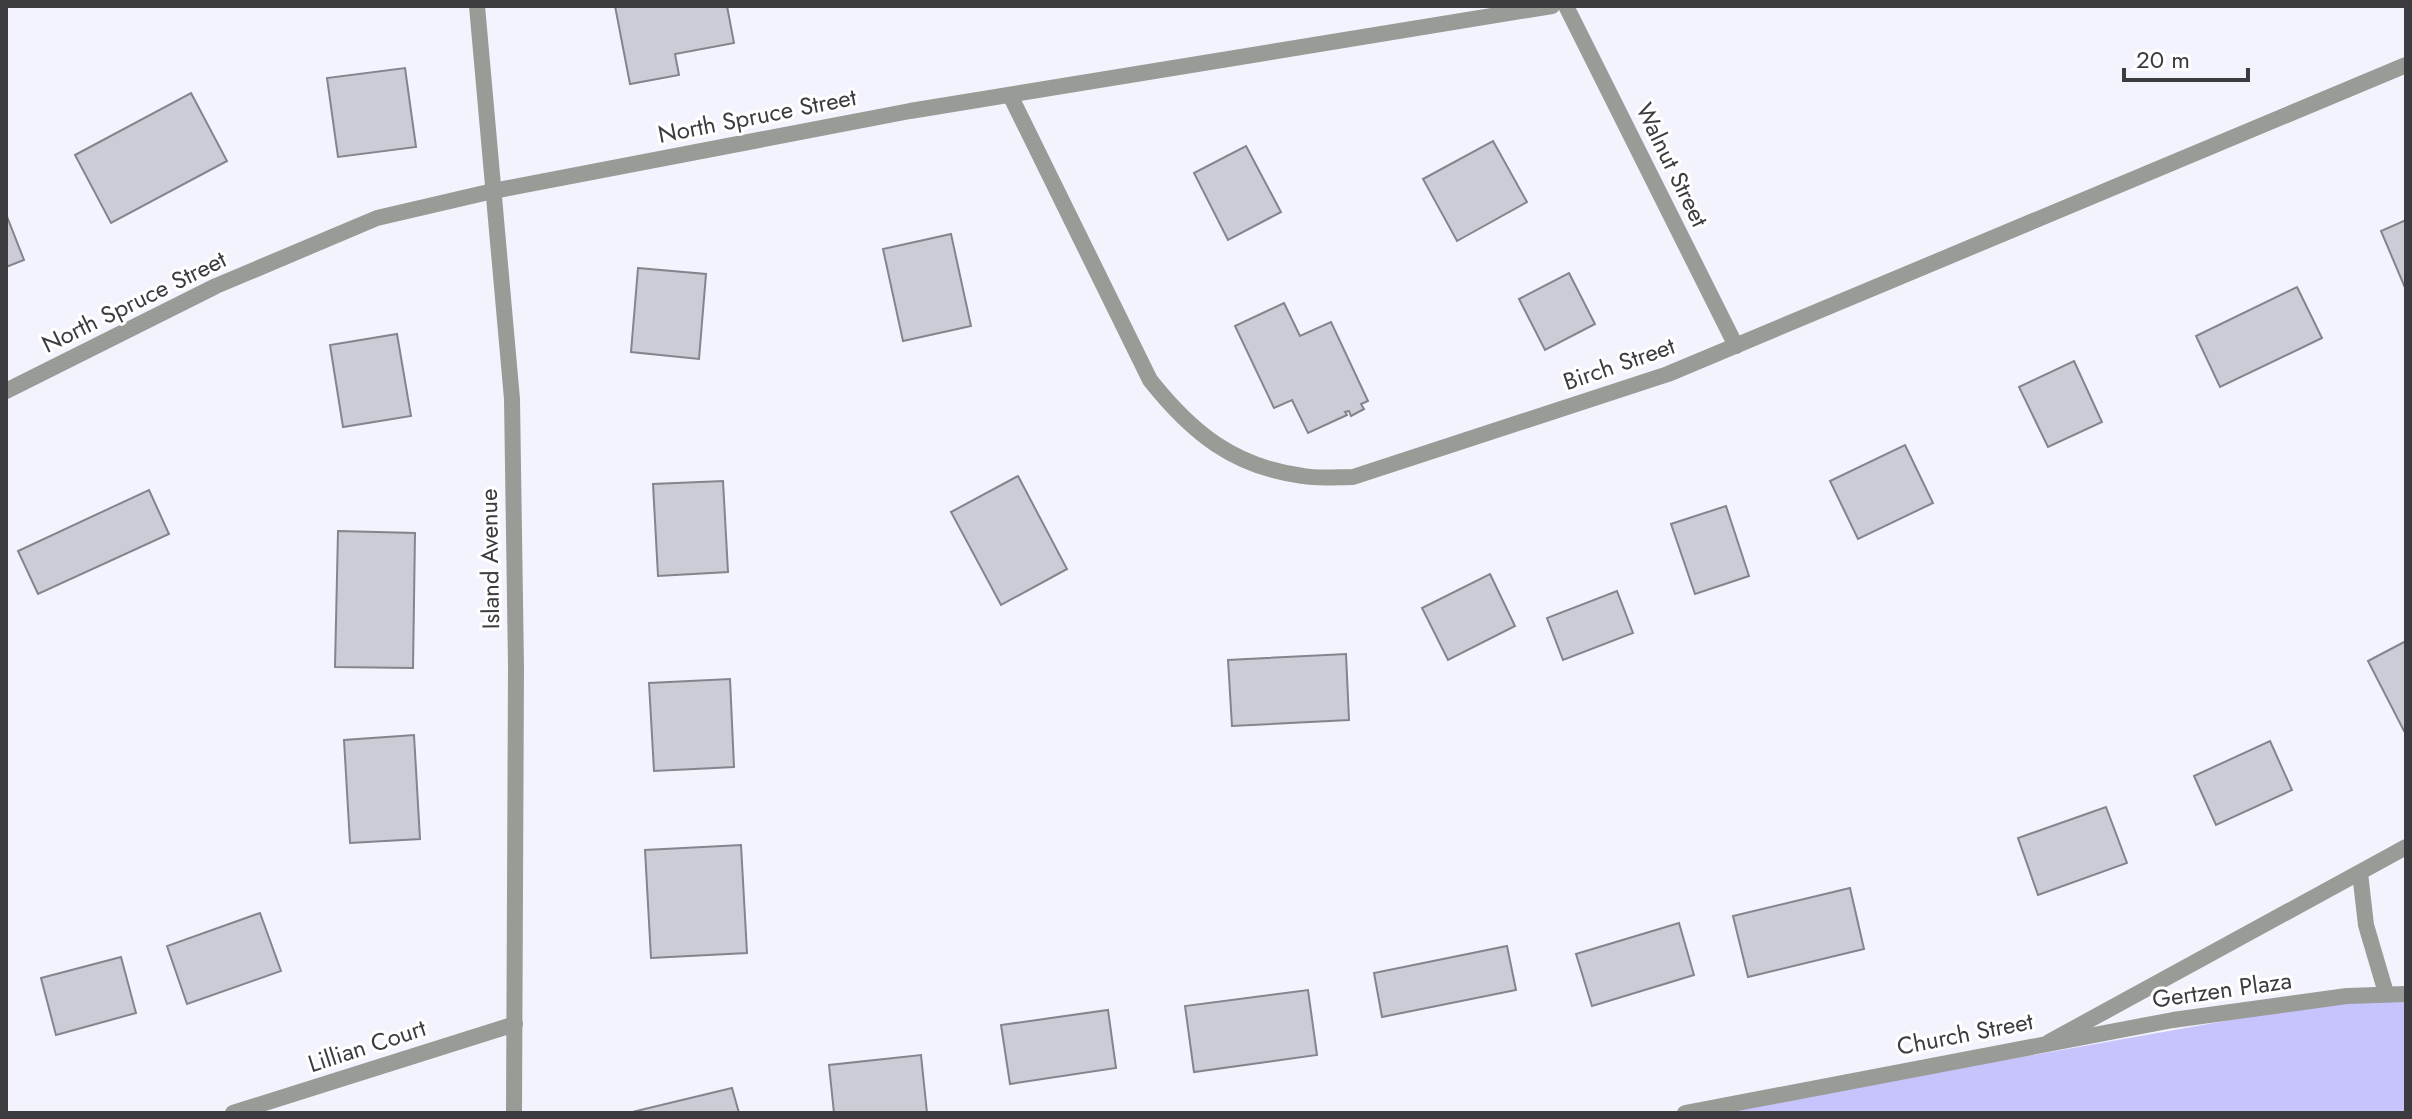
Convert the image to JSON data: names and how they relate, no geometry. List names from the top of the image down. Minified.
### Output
{"streets":{"street":["North Spruce Street","Walnut Street","Birch Street","Island Avenue","Gertzen Plaza","Church Street","Lillian Court"]},"crossings":[["North Spruce Street","Birch Street"],["North Spruce Street","Island Avenue"],["Walnut Street","Birch Street"],["Island Avenue","Lillian Court"],["Gertzen Plaza","Church Street"]],"scale_bar":"20 m"}
